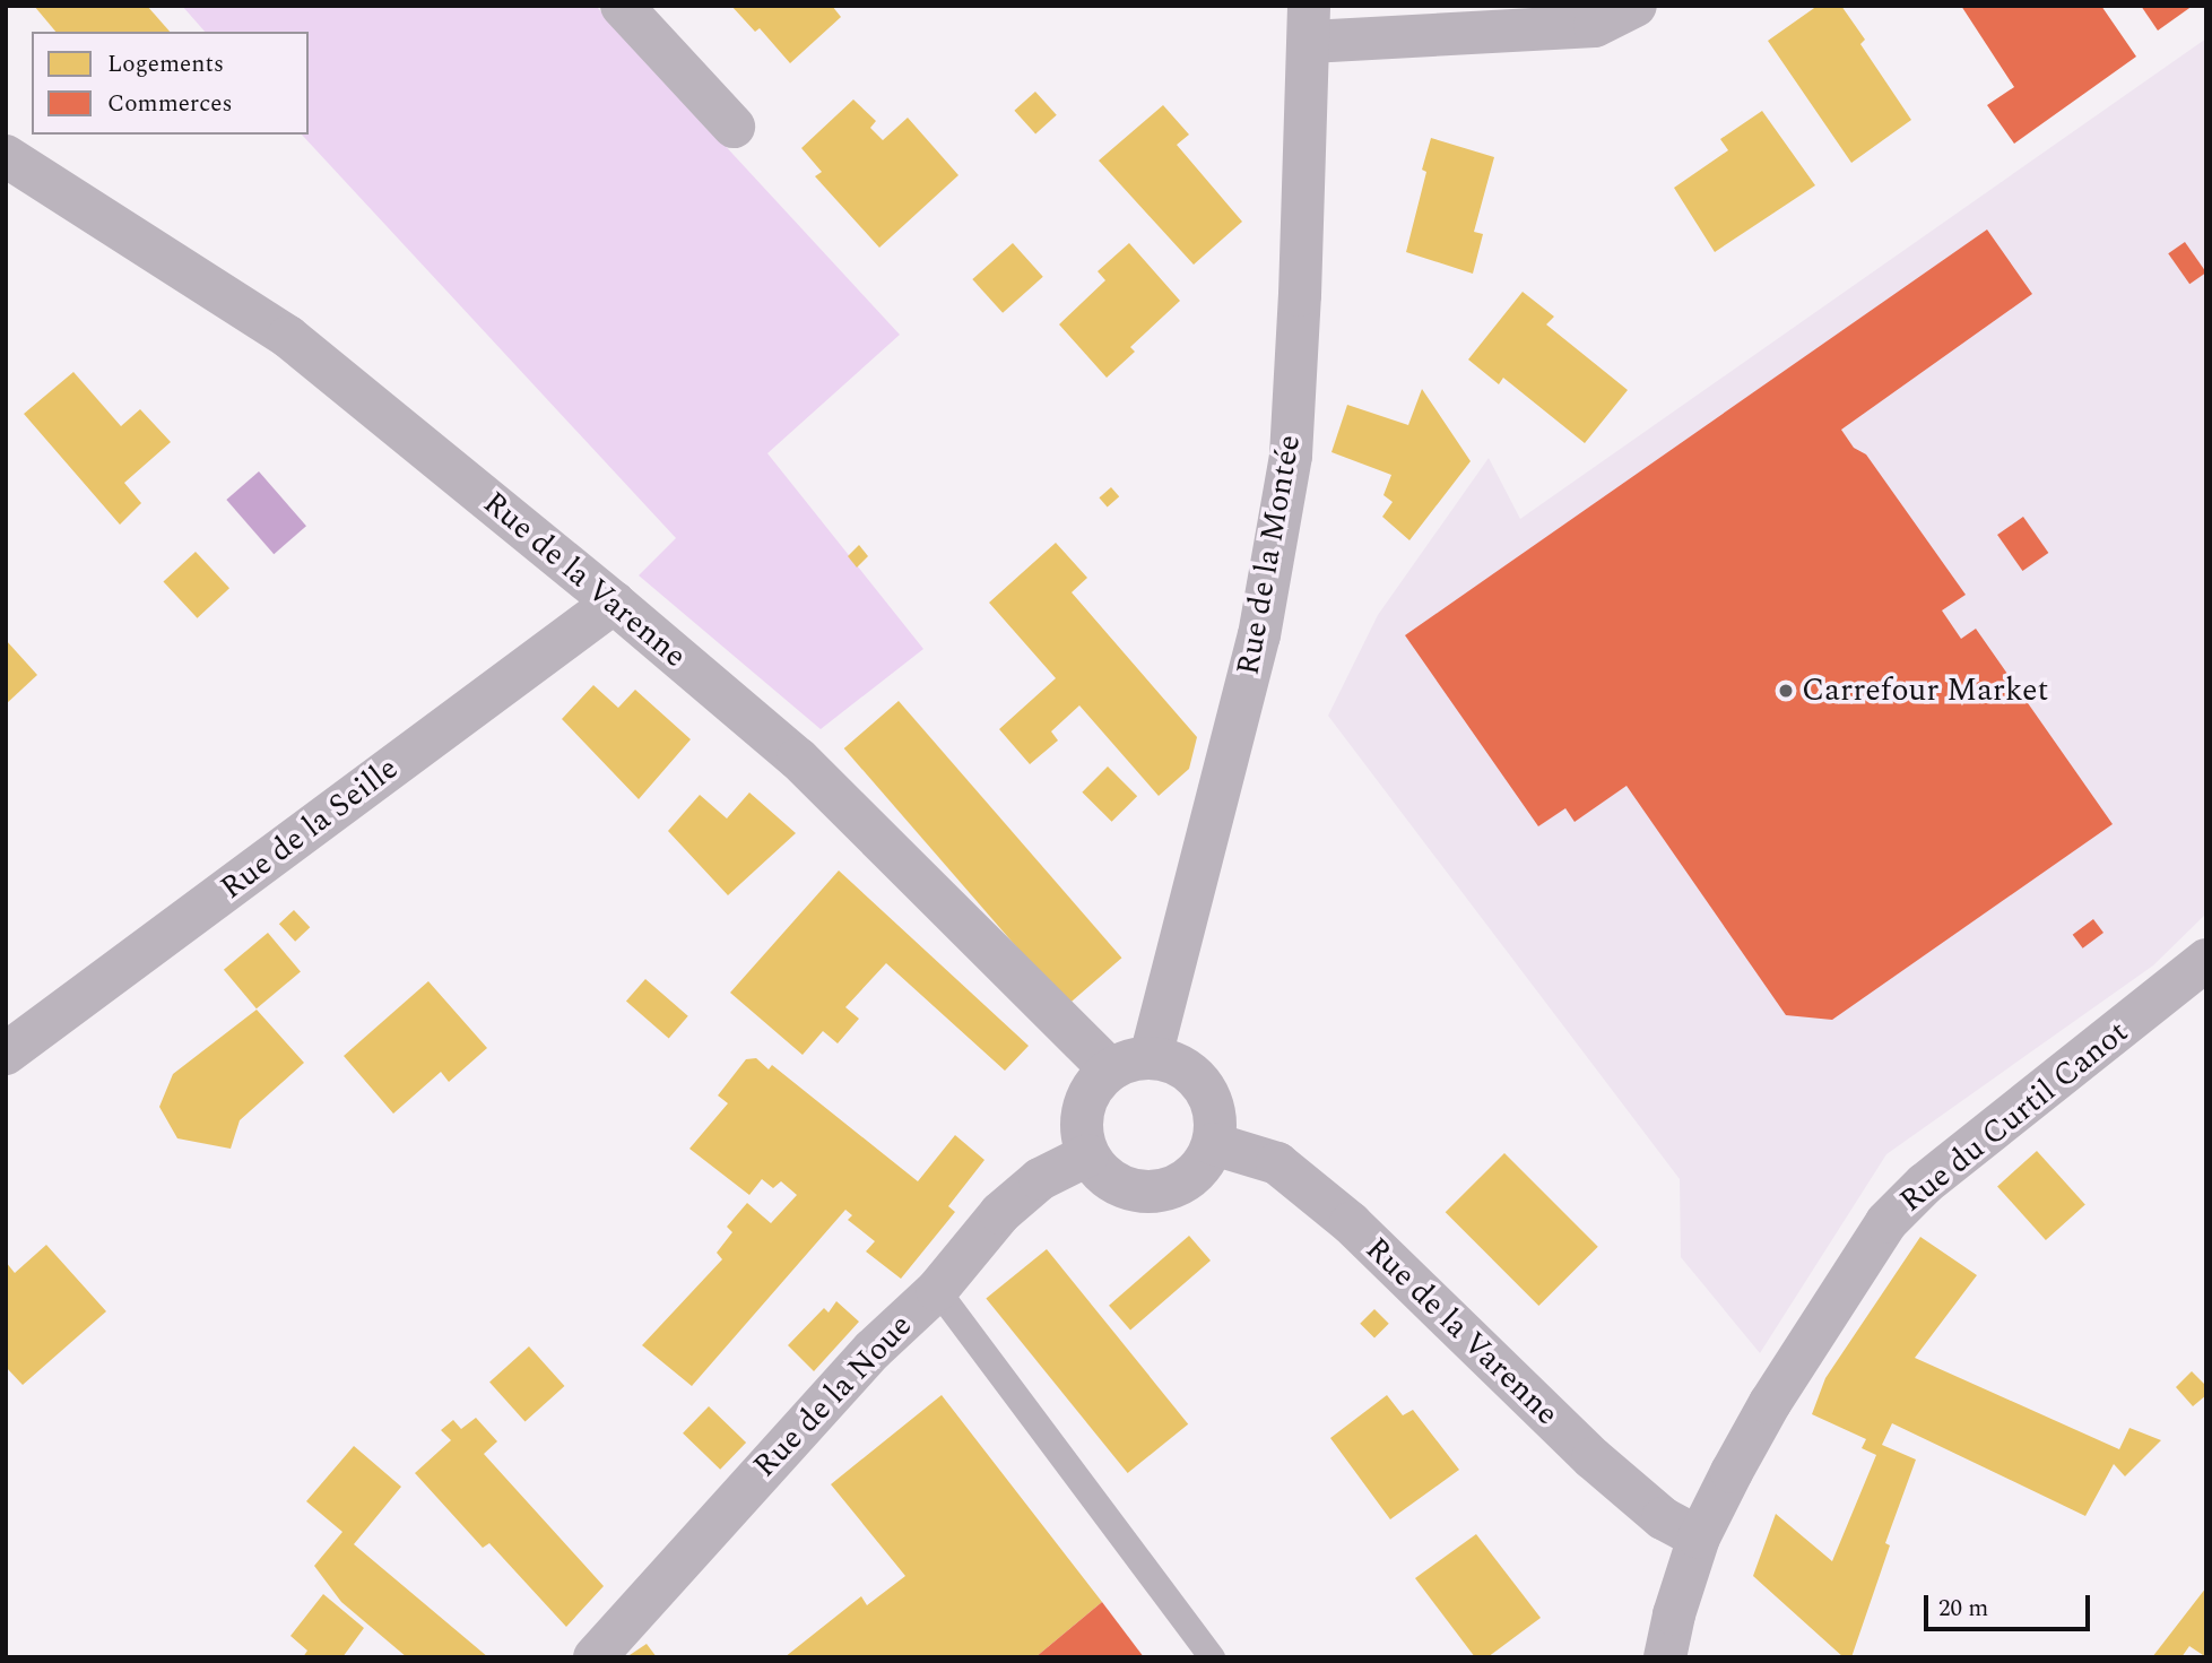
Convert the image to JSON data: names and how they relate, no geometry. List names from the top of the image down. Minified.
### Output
{"streets":{"street":["Rue de la Montée","Rue de la Varenne","Rue de la Seille","Rue du Curtil Canot","Rue de la Noue"]},"crossings":[["Rue de la Montée","Rue de la Varenne"],["Rue de la Montée","Rue de la Noue"],["Rue de la Varenne","Rue de la Seille"],["Rue de la Varenne","Rue du Curtil Canot"],["Rue de la Varenne","Rue de la Noue"]],"places":["Carrefour Market"],"legend":["Logements","Commerces"],"scale_bar":"20 m"}
